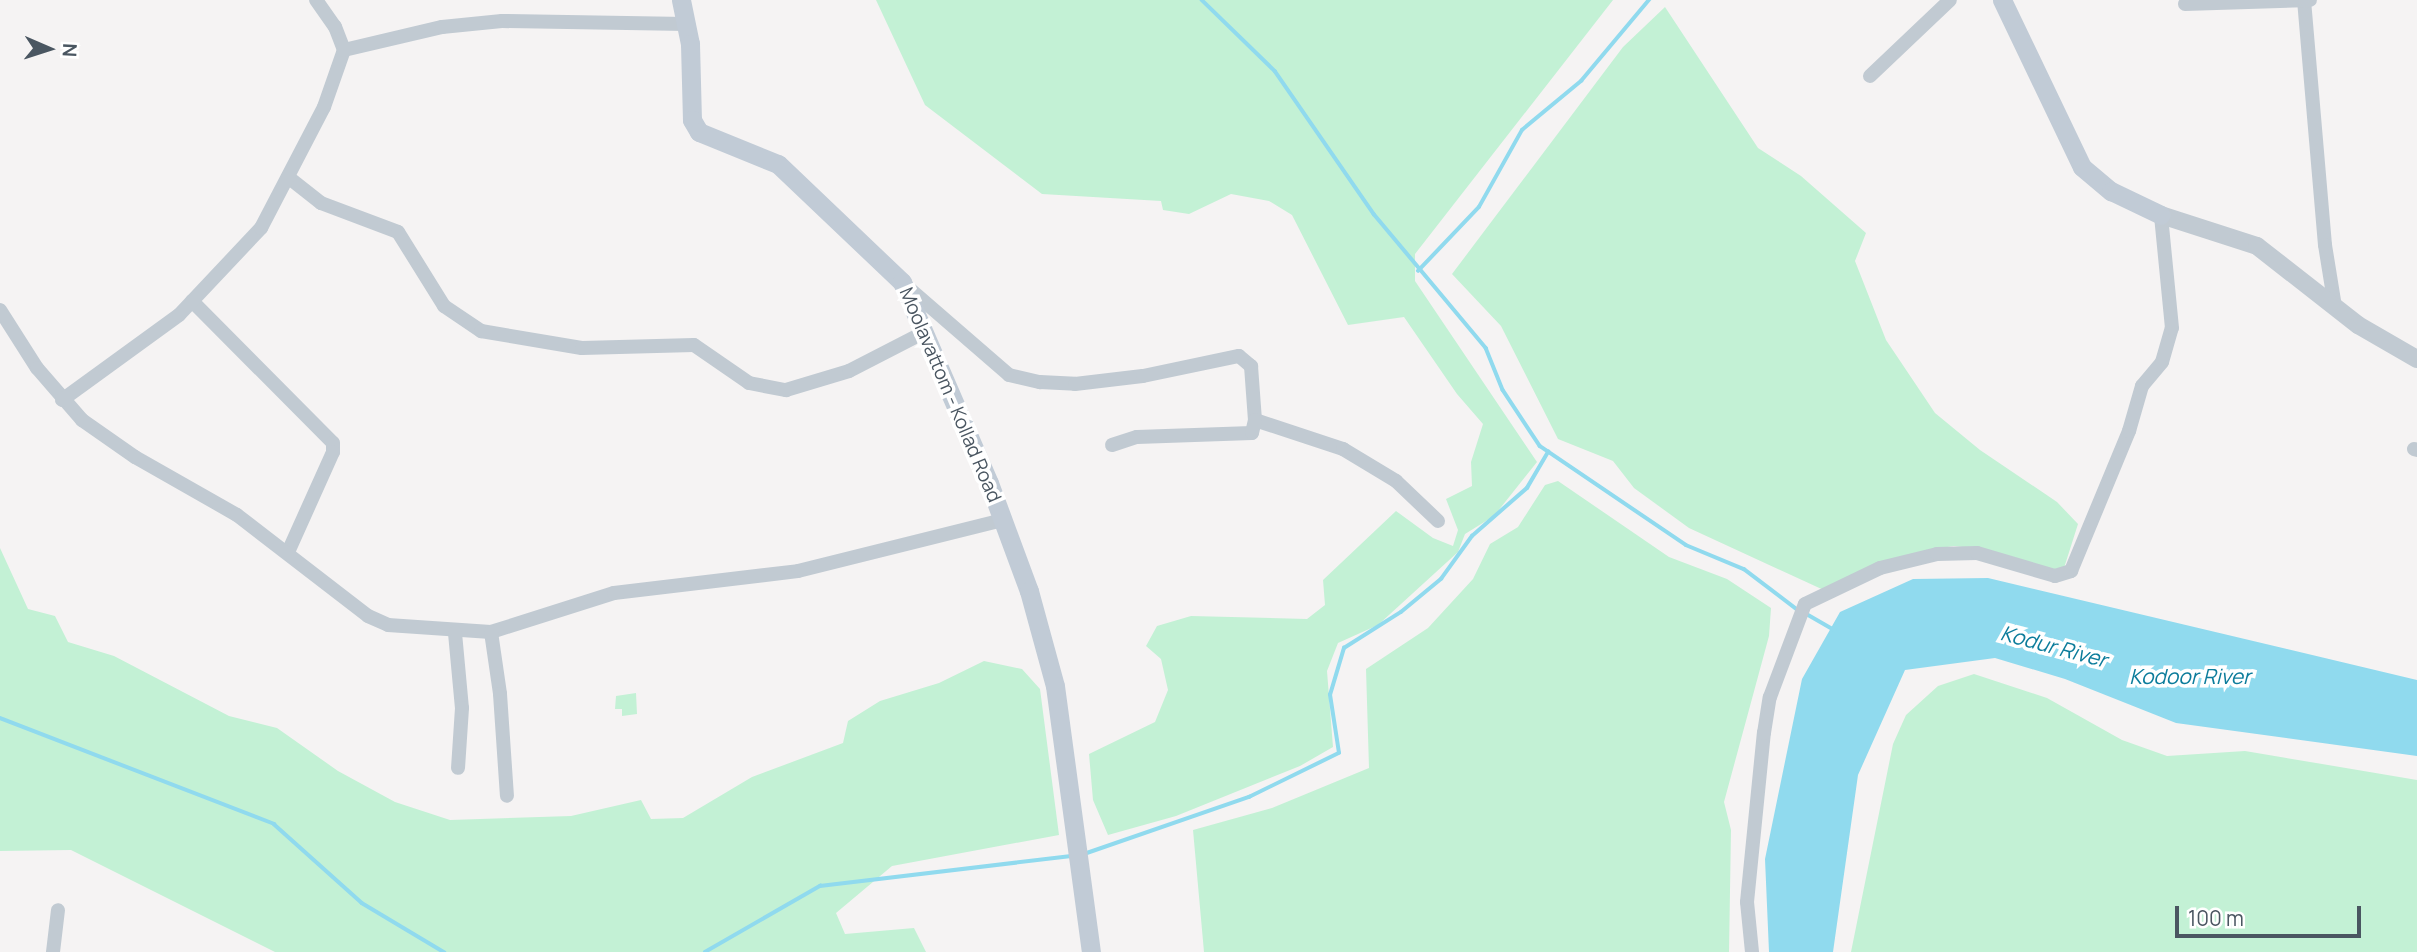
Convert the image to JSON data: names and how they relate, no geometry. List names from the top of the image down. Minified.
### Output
{"streets":{"main road":["Moolavattom - Kollad Road"]},"water":["Kodur River","Kodoor River"],"scale_bar":"100 m","north":"right"}
